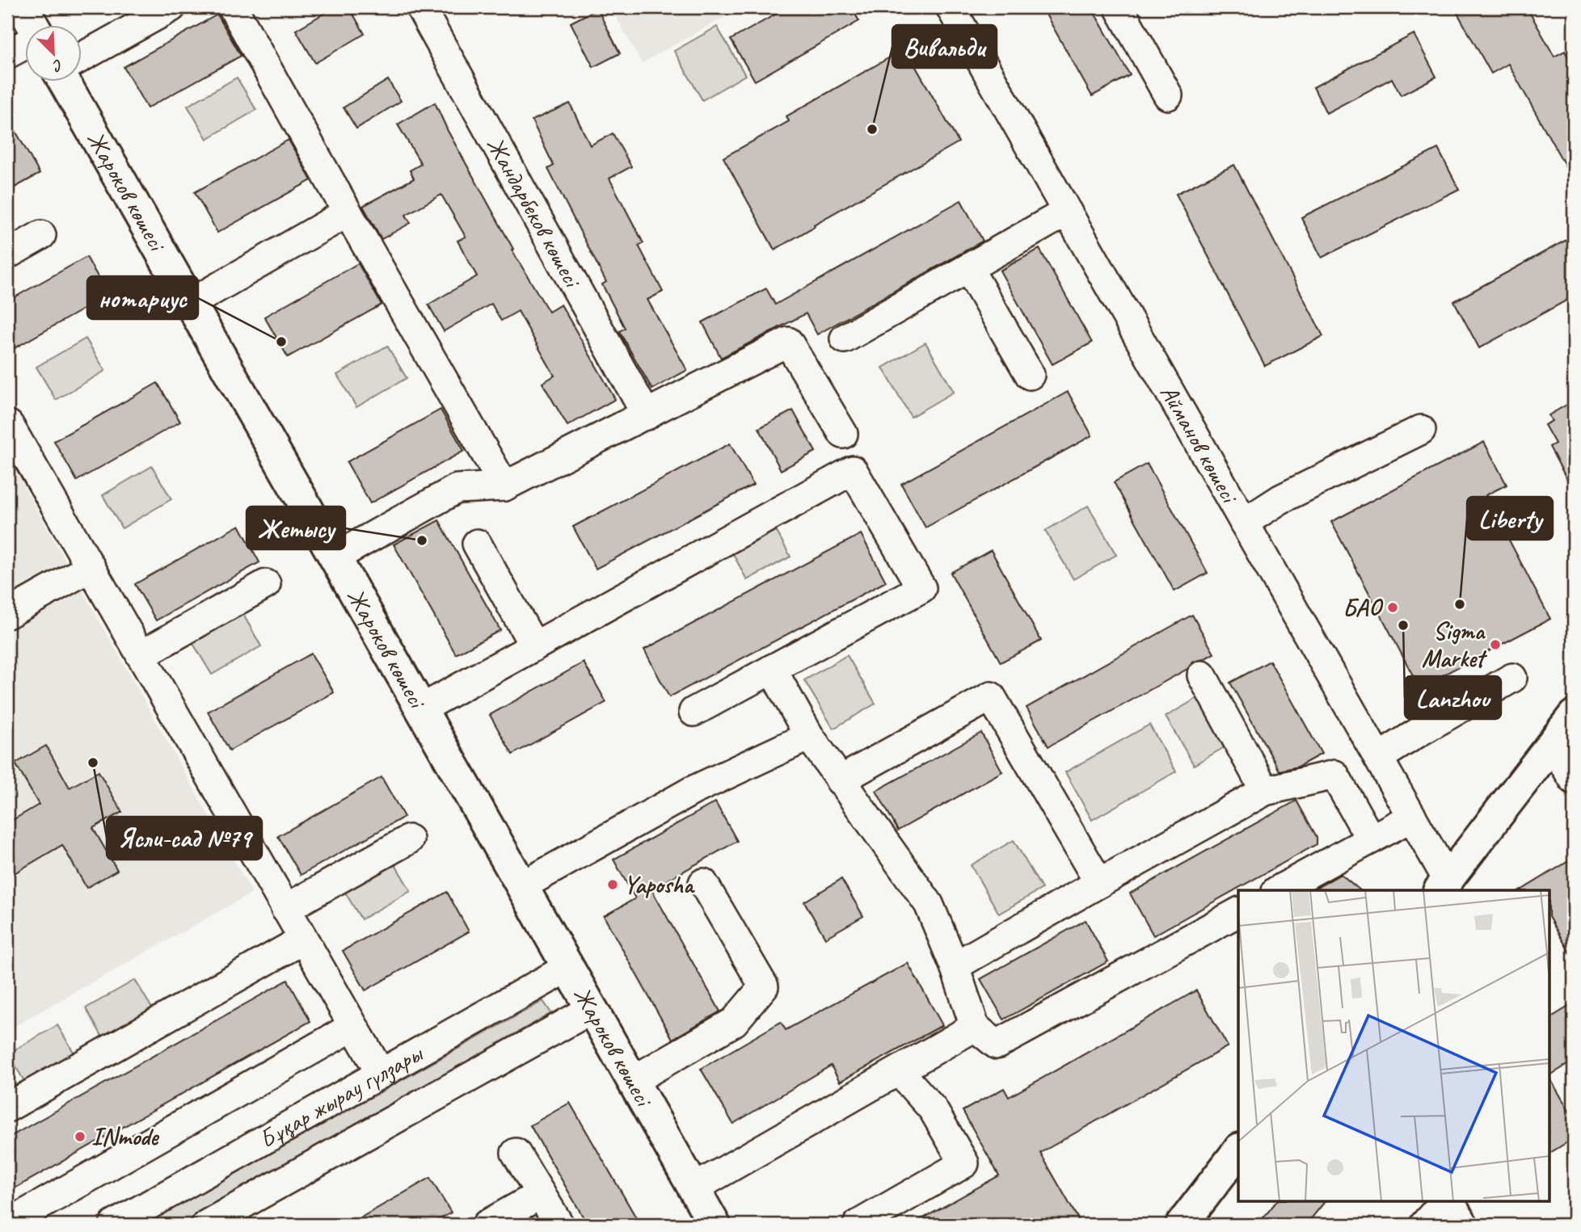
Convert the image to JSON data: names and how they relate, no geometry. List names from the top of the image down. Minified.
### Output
{"streets":{"main road":["Жароков көшесі"],"street":["Жандарбеков көшесі","Айманов көшесі","Бұқар жырау гүлзары"]},"crossings":[["Жароков көшесі","Бұқар жырау гүлзары"]],"places":["Вивальди","нотариус","Жетысу","Liberty","БАО","Lanzhou","Sigma Market","Ясли-сад №79","Yaposha","INmode"],"north":"bottom right"}
